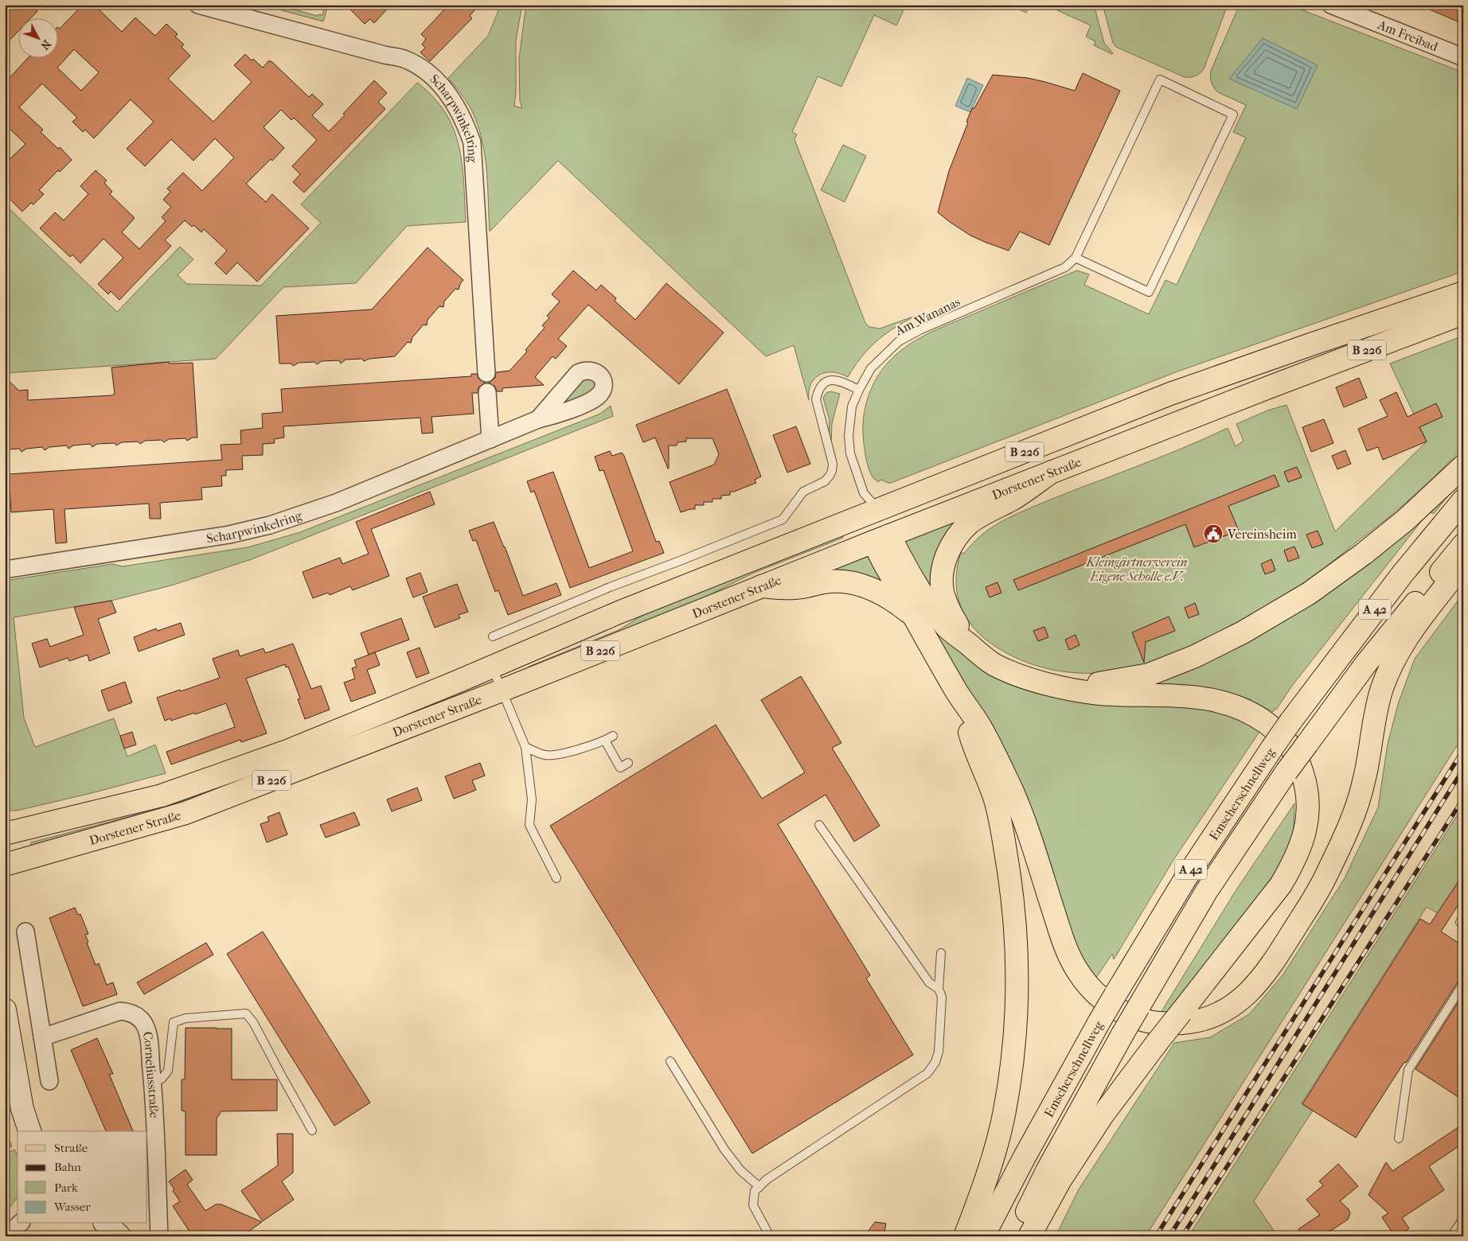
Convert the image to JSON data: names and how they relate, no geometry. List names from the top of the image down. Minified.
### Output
{"streets":{"main road":["B 226","Dorstener Straße","A 42","Emscherschnellweg"],"street":["Am Freibad","Scharpwinkelring","Corneliusstraße"],"lane":["Am Wananas"]},"crossings":[["Am Wananas","Dorstener Straße"]],"parks":["Kleingärtnerverein Eigene Scholle e.V."],"places":{"public building":["Vereinsheim"]},"legend":["Straße","Bahn","Park","Wasser"],"north":"bottom right"}
